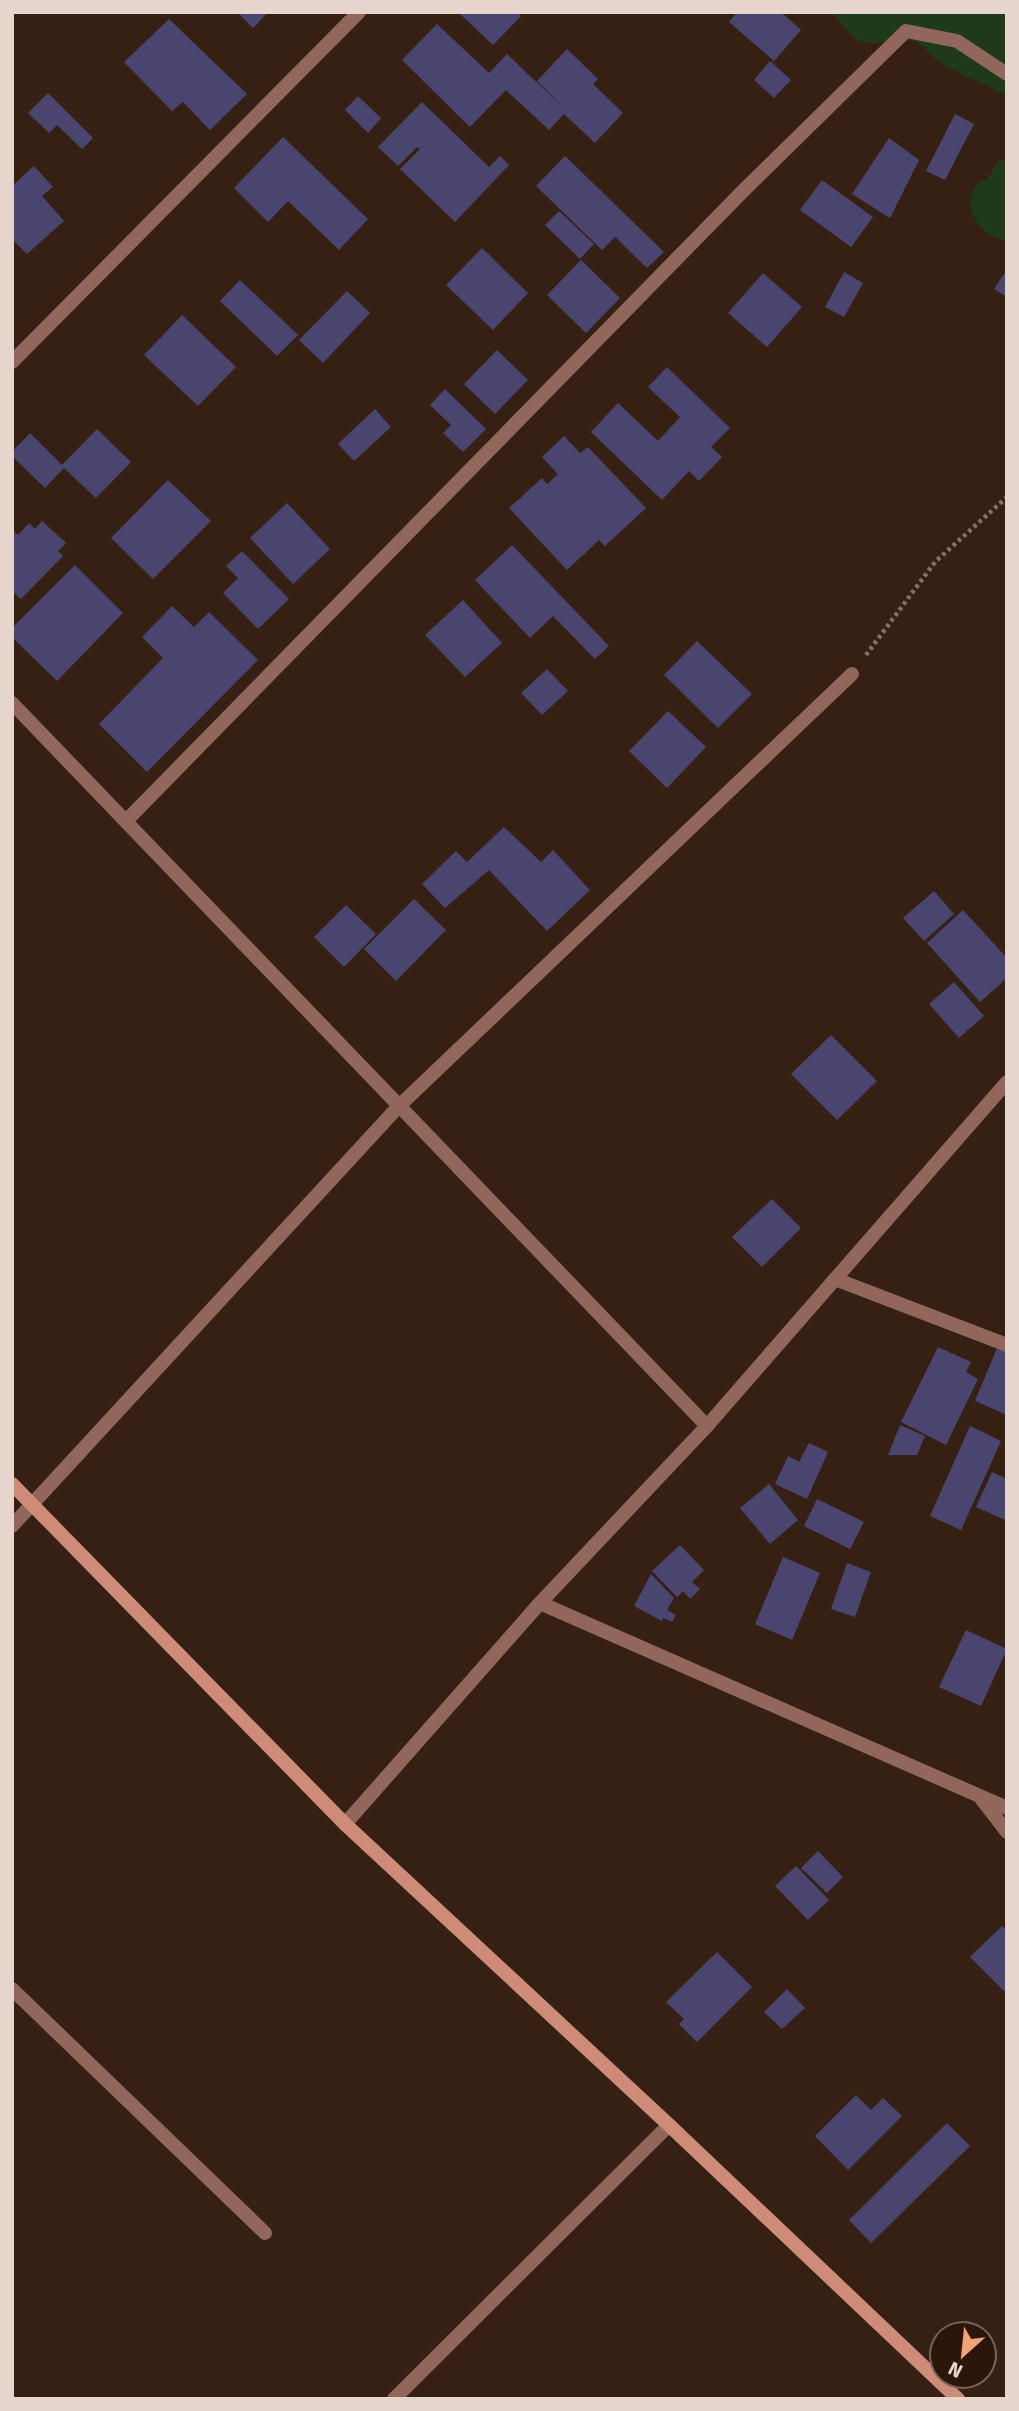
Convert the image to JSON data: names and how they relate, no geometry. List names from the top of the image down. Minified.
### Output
{"north":"bottom left"}
